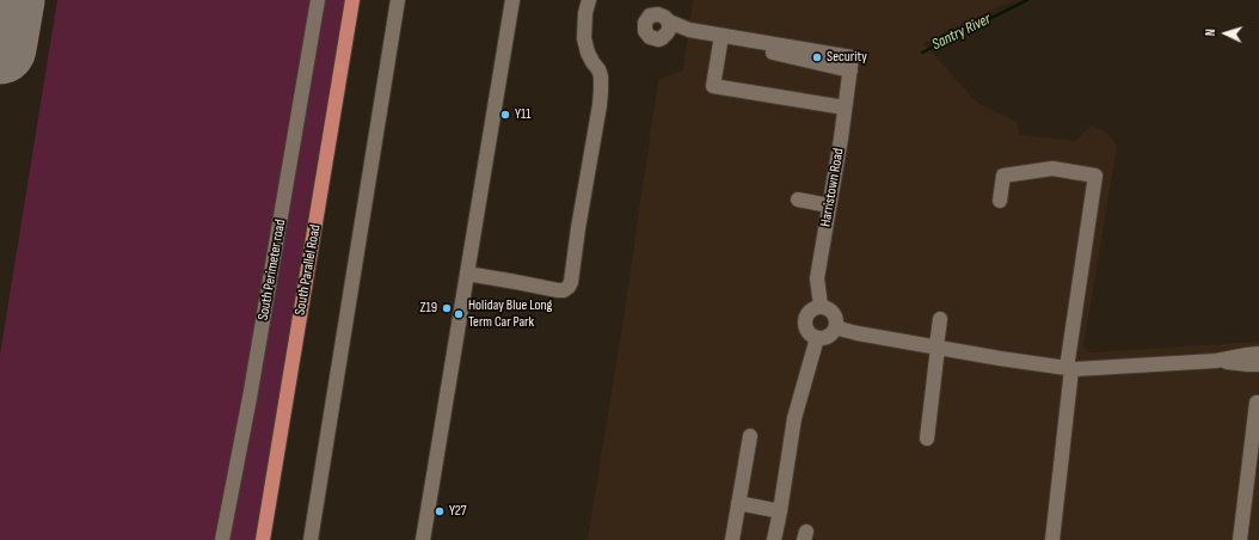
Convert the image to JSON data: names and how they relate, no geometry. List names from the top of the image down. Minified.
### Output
{"streets":{"main road":["South Parallel Road"],"street":["Harristown Road","South Perimeter road"]},"water":["Santry River"],"places":["Security","Y11","Z19","Holiday Blue Long Term Car Park","Y27"],"north":"left"}
